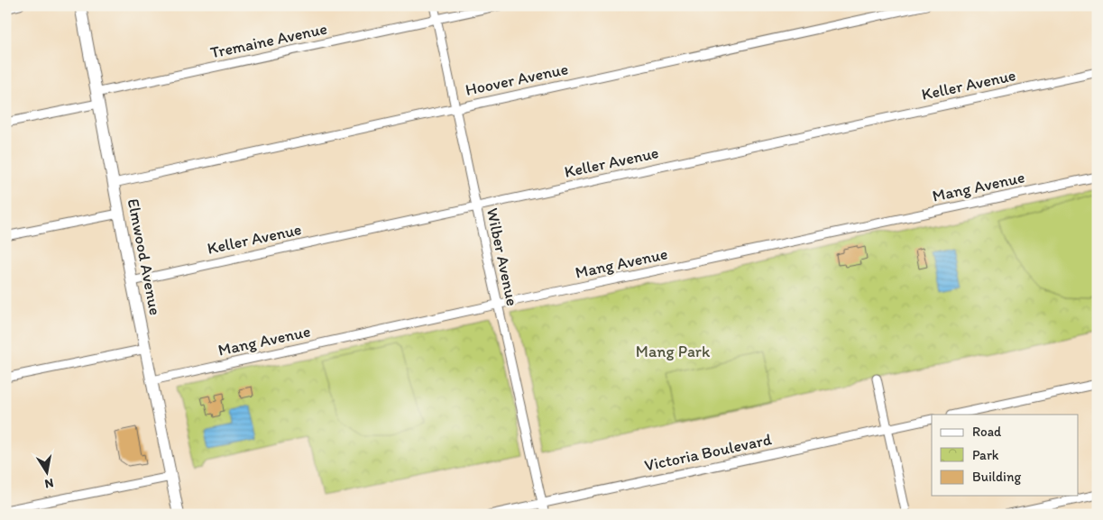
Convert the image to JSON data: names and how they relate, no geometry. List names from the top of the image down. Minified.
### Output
{"streets":{"street":["Tremaine Avenue","Hoover Avenue","Keller Avenue","Mang Avenue","Elmwood Avenue","Wilber Avenue","Victoria Boulevard"]},"crossings":[["Tremaine Avenue","Elmwood Avenue"],["Tremaine Avenue","Wilber Avenue"],["Hoover Avenue","Elmwood Avenue"],["Hoover Avenue","Wilber Avenue"],["Keller Avenue","Elmwood Avenue"],["Keller Avenue","Wilber Avenue"],["Mang Avenue","Elmwood Avenue"],["Mang Avenue","Wilber Avenue"],["Wilber Avenue","Victoria Boulevard"]],"parks":["Mang Park"],"legend":["Road","Park","Building"],"north":"bottom"}
